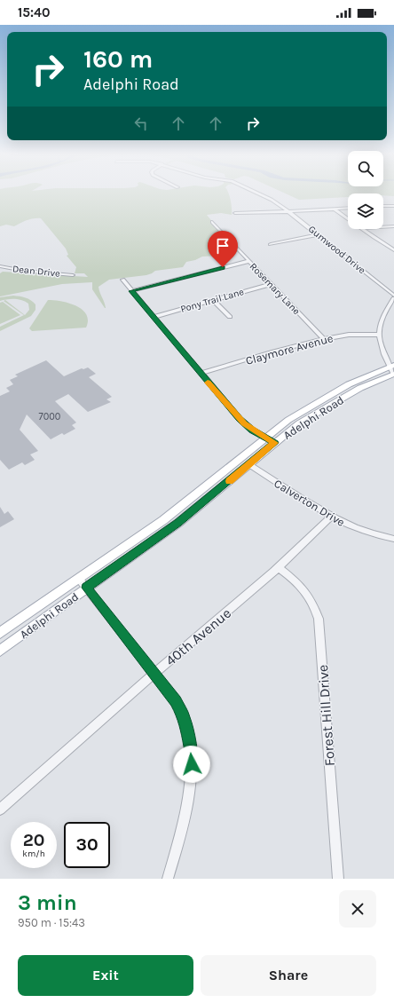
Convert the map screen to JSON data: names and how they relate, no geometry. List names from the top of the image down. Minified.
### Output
{"streets":{"main road":["Adelphi Road"],"street":["Gumwood Drive","Dean Drive","Rosemary Lane","Pony Trail Lane","Claymore Avenue","Calverton Drive","40th Avenue","Forest Hill Drive"]},"crossings":[["Rosemary Lane","Pony Trail Lane"],["Rosemary Lane","Claymore Avenue"],["Adelphi Road","Calverton Drive"],["Calverton Drive","40th Avenue"],["40th Avenue","Forest Hill Drive"]],"house_numbers":["7000"],"page":{"status":"15:40","turn":["160 m","Adelphi Road"],"speed":"20 km/h","limit":"30","heading":["3 min","950 m · 15:43"],"buttons":["Exit","Share"]}}
